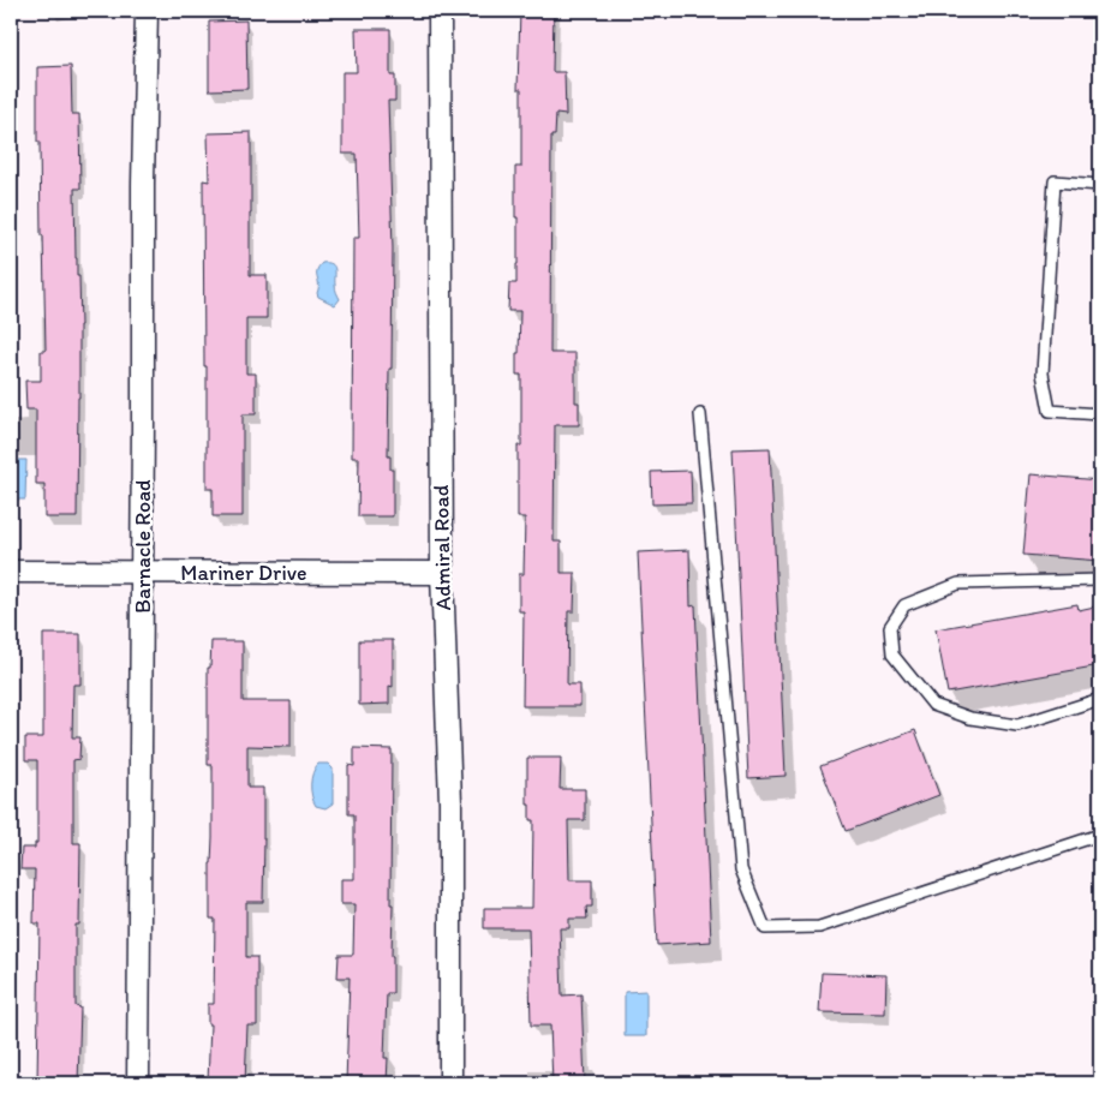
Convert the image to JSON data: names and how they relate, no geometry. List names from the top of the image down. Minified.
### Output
{"streets":{"street":["Barnacle Road","Admiral Road","Mariner Drive"]},"crossings":[["Barnacle Road","Mariner Drive"],["Admiral Road","Mariner Drive"]]}
